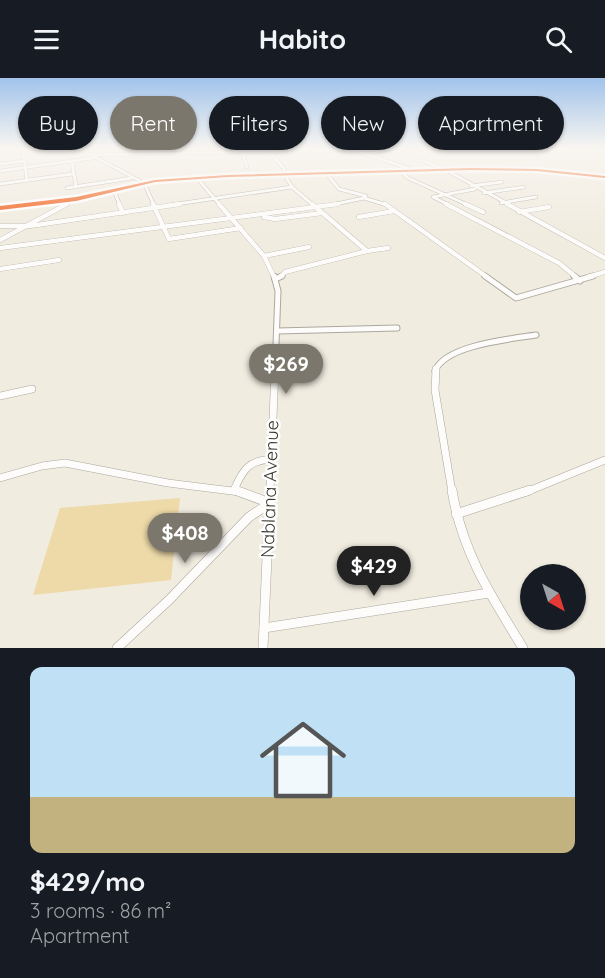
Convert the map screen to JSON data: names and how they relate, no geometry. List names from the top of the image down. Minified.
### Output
{"streets":{"street":["Nablana Avenue"]},"north":"bottom right","page":{"header":"Habito","chip":["Buy","Rent","Filters","New","Apartment"],"price":["$269","$408","$429"],"list":[{"name":"$429/mo","note":"3 rooms · 86 m² · Apartment"}]}}
